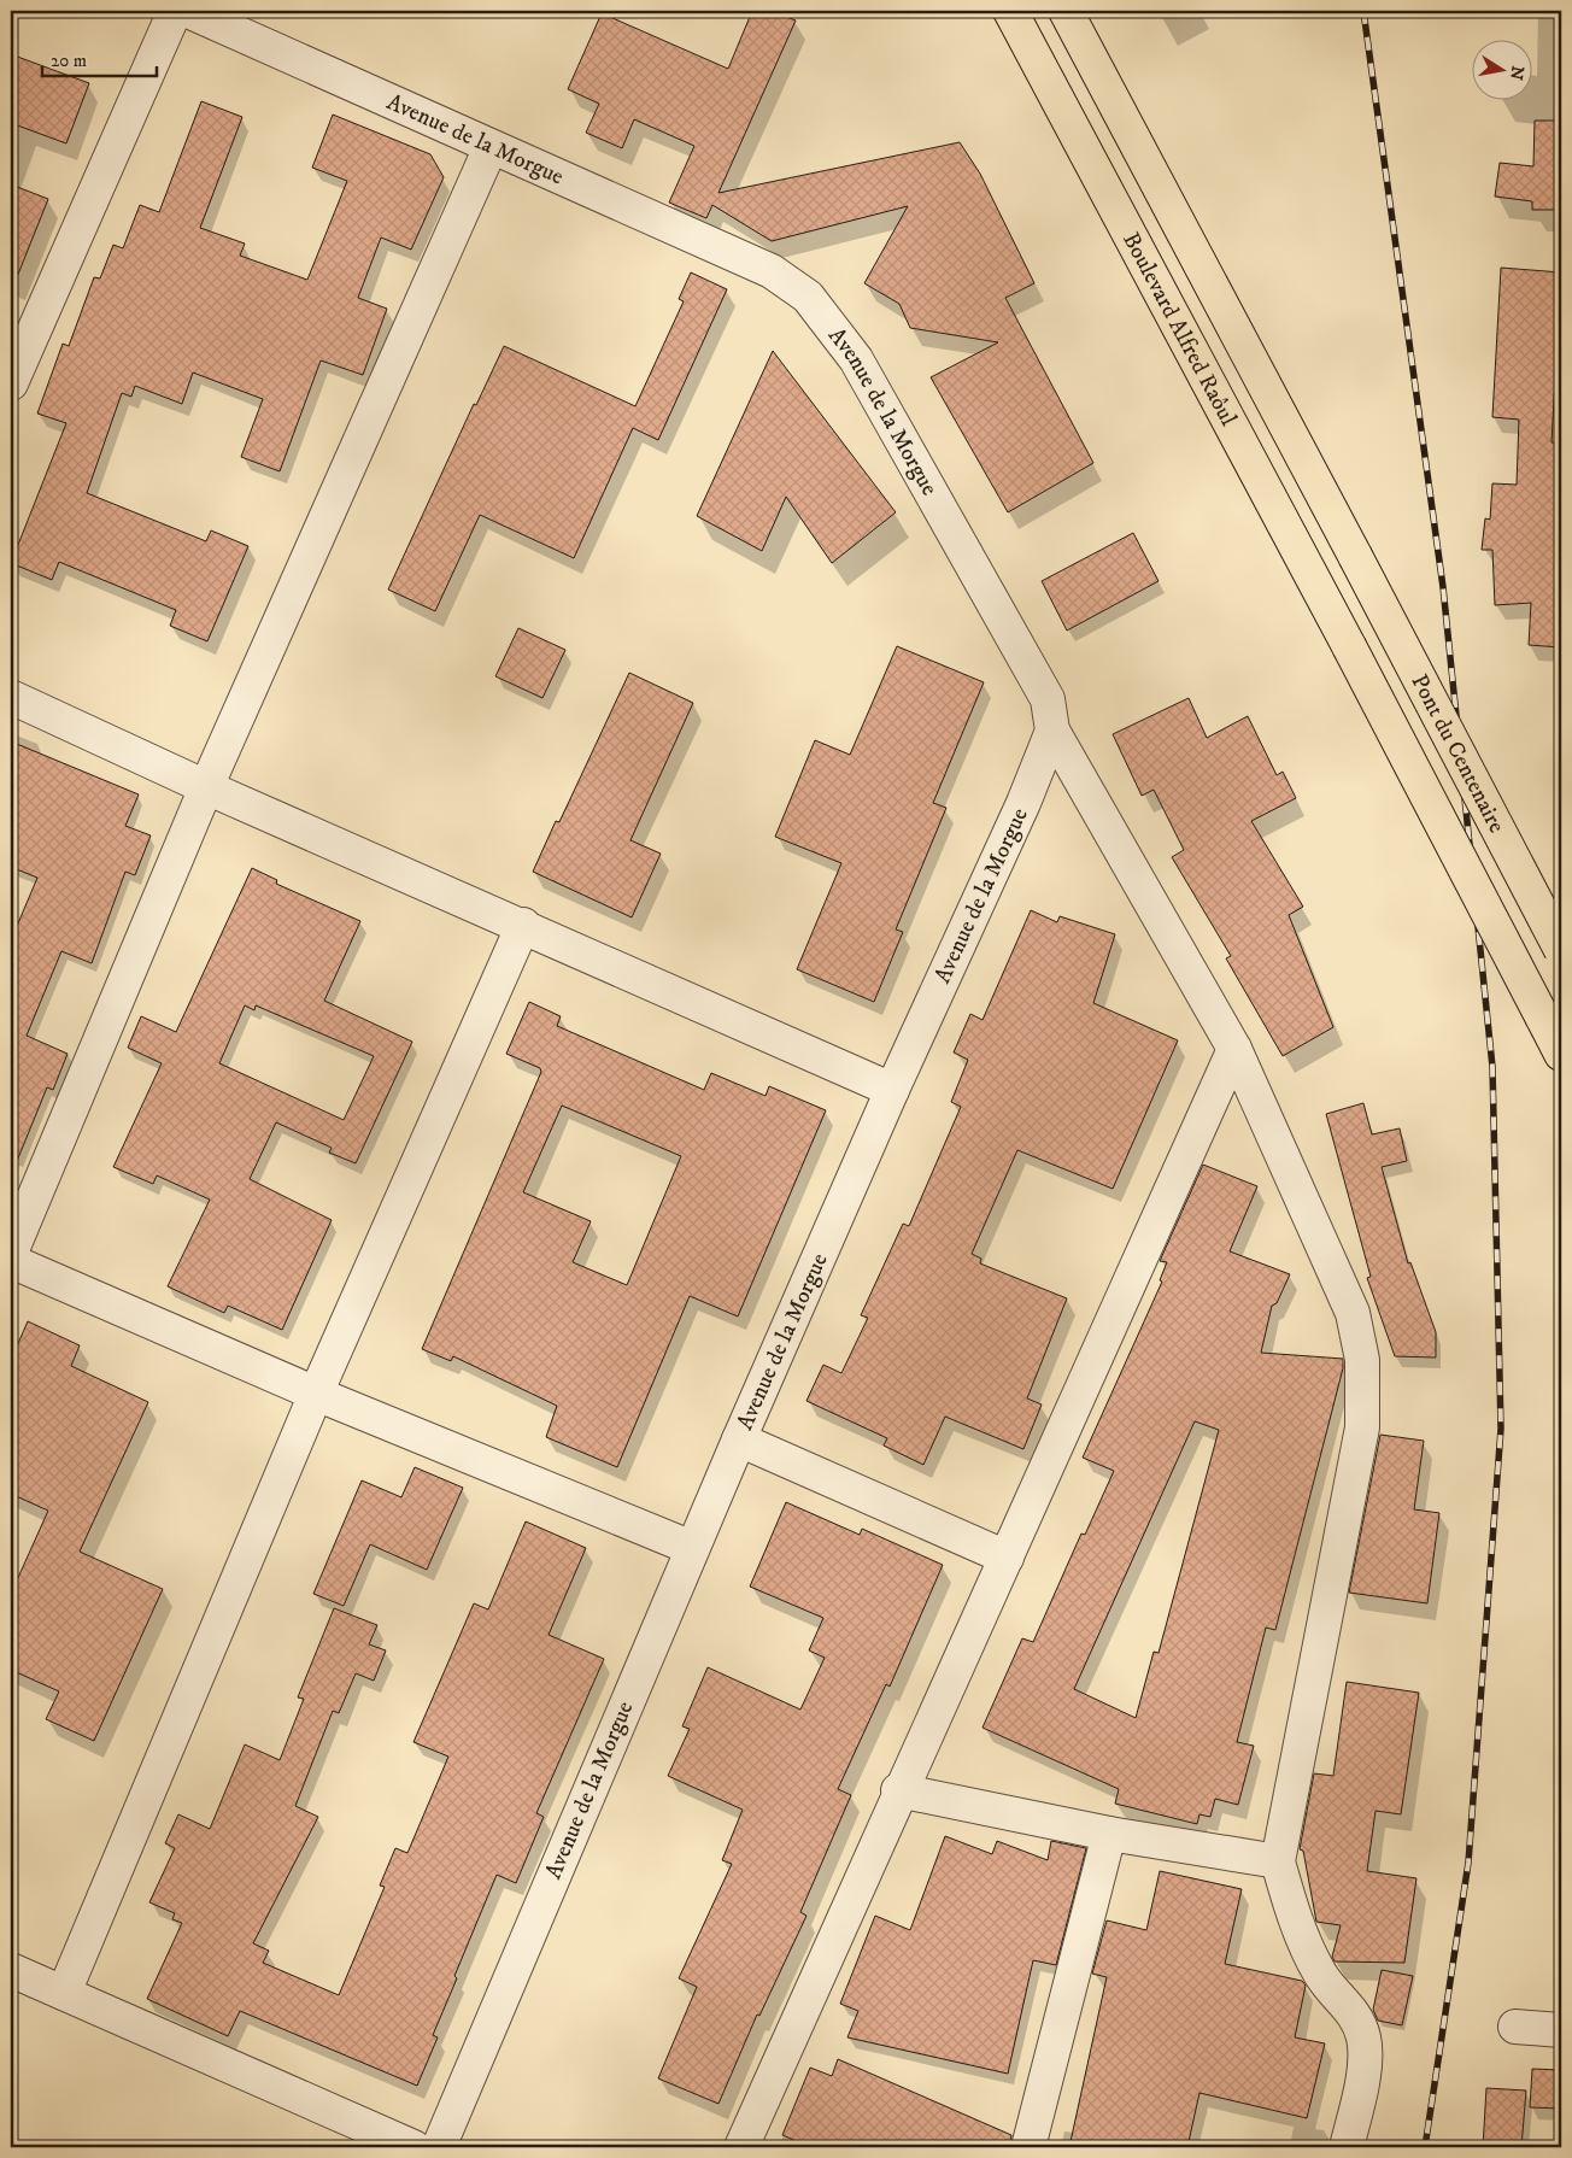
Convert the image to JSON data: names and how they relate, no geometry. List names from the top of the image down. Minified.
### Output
{"streets":{"main road":["Boulevard Alfred Raôul","Pont du Centenaire"],"street":["Avenue de la Morgue"]},"crossings":[["Boulevard Alfred Raôul","Pont du Centenaire"]],"scale_bar":"20 m","north":"right"}
